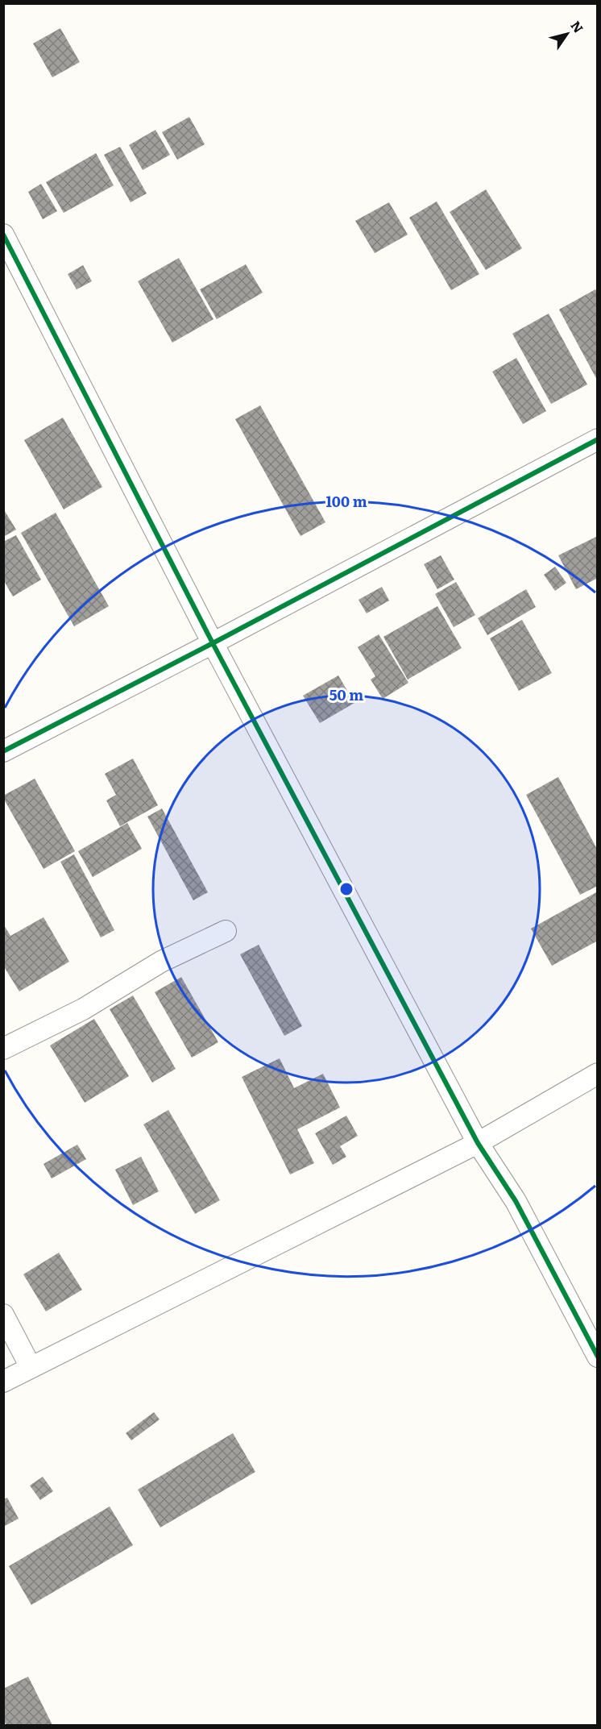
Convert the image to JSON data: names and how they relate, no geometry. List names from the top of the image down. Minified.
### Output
{"north":"top right","rings":["100 m","50 m"]}
